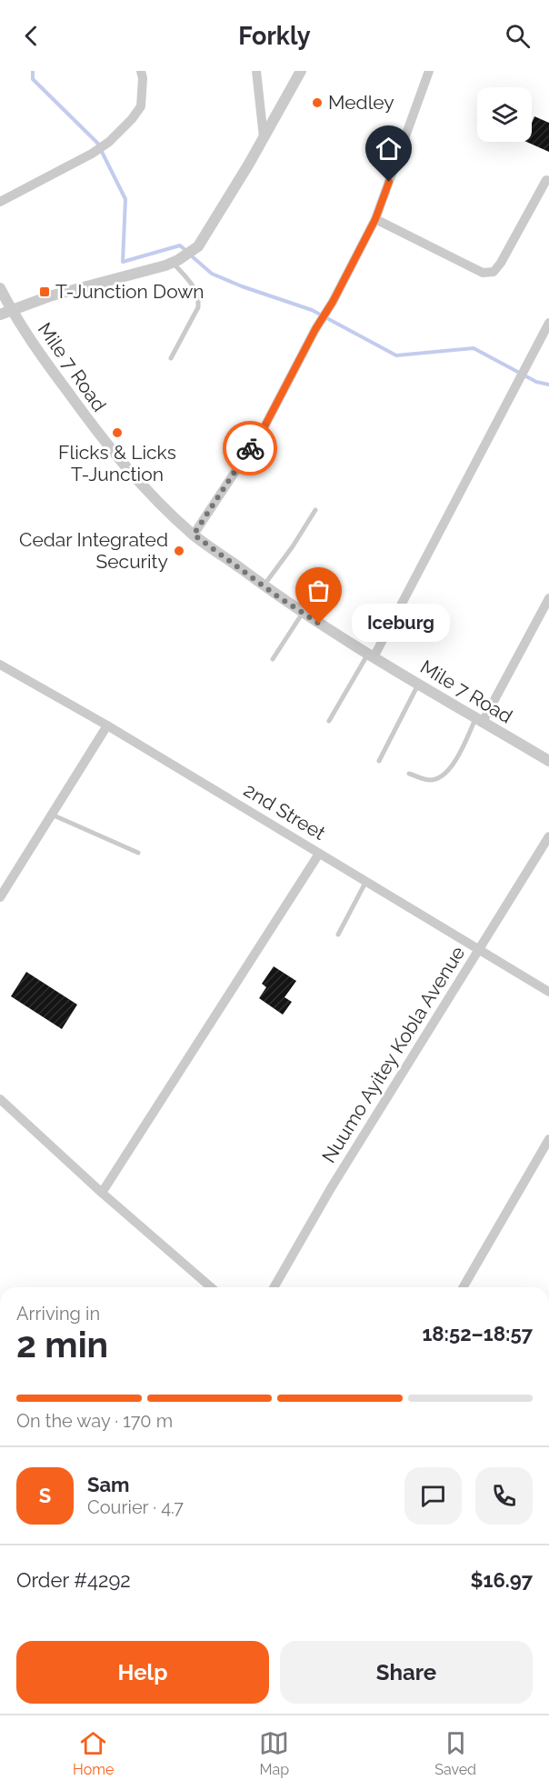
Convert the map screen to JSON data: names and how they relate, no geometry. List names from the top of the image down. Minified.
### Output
{"streets":{"street":["Mile 7 Road","2nd Street","Nuumo Ayitey Kobla Avenue"]},"crossings":[["2nd Street","Nuumo Ayitey Kobla Avenue"]],"places":{"other":["Medley","Flicks & Licks T-Junction","Cedar Integrated Security","Iceburg"],"transit":["T-Junction Down"]},"page":{"header":"Forkly","bubble":"Iceburg","heading":["2 min","Arriving in","18:52–18:57"],"panel":["Sam","Courier · 4.7","Order #4292","$16.97"],"bar":"On the way · 170 m","round":"S","buttons":["Help","Share"],"tabs":["Home","Map","Saved"]}}
